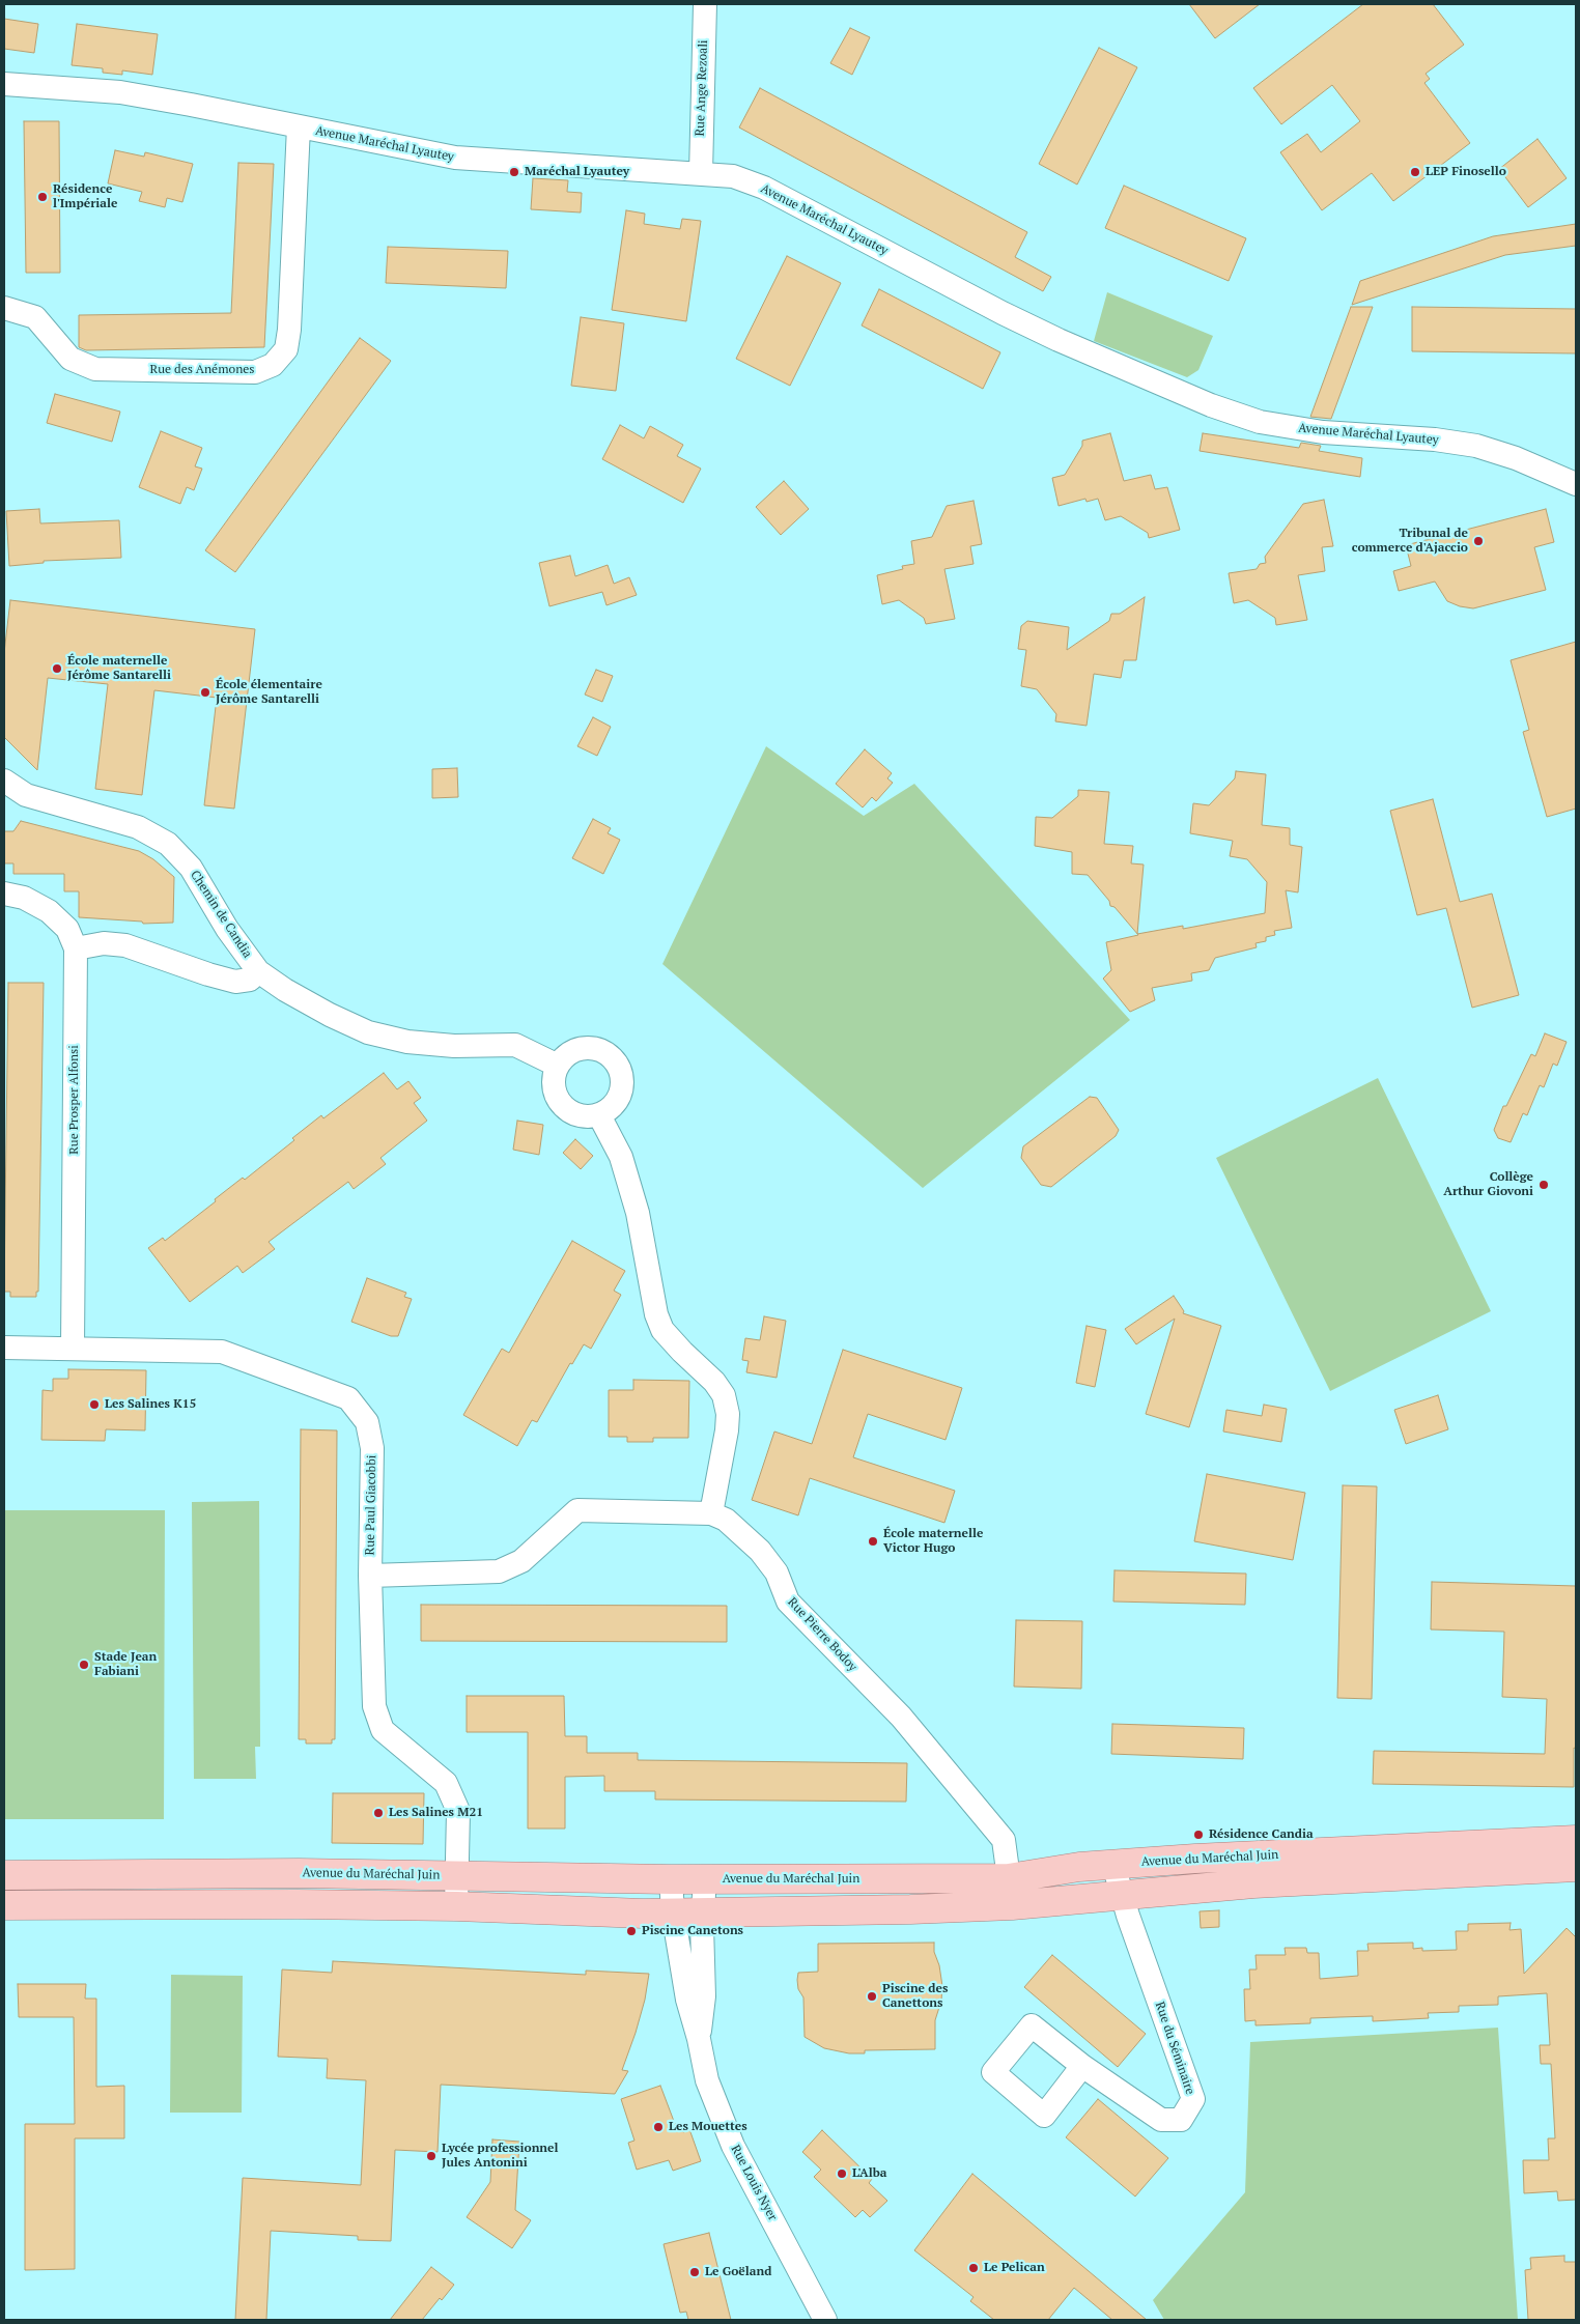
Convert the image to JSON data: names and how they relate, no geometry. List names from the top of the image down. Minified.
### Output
{"streets":{"main road":["Avenue du Maréchal Juin"],"street":["Rue Ange Rezoali","Avenue Maréchal Lyautey","Rue des Anémones","Chemin de Candia","Rue Prosper Alfonsi","Rue Paul Giacobbi","Rue Pierre Bodoy","Rue du Séminaire","Rue Louis Nyer"]},"crossings":[["Rue Ange Rezoali","Avenue Maréchal Lyautey"],["Avenue Maréchal Lyautey","Rue des Anémones"],["Rue Prosper Alfonsi","Rue Paul Giacobbi"],["Rue Paul Giacobbi","Rue Pierre Bodoy"],["Rue Paul Giacobbi","Avenue du Maréchal Juin"],["Rue Pierre Bodoy","Avenue du Maréchal Juin"],["Avenue du Maréchal Juin","Rue du Séminaire"],["Avenue du Maréchal Juin","Rue Louis Nyer"]],"places":["Maréchal Lyautey","LEP Finosello","Résidence l'Impériale","Tribunal de commerce d'Ajaccio","École maternelle Jérôme Santarelli","École élementaire Jérôme Santarelli","Collège Arthur Giovoni","Les Salines K15","École maternelle Victor Hugo","Stade Jean Fabiani","Les Salines M21","Résidence Candia","Piscine Canetons","Piscine des Canettons","Les Mouettes","Lycée professionnel Jules Antonini","L'Alba","Le Pelican","Le Goëland"]}
